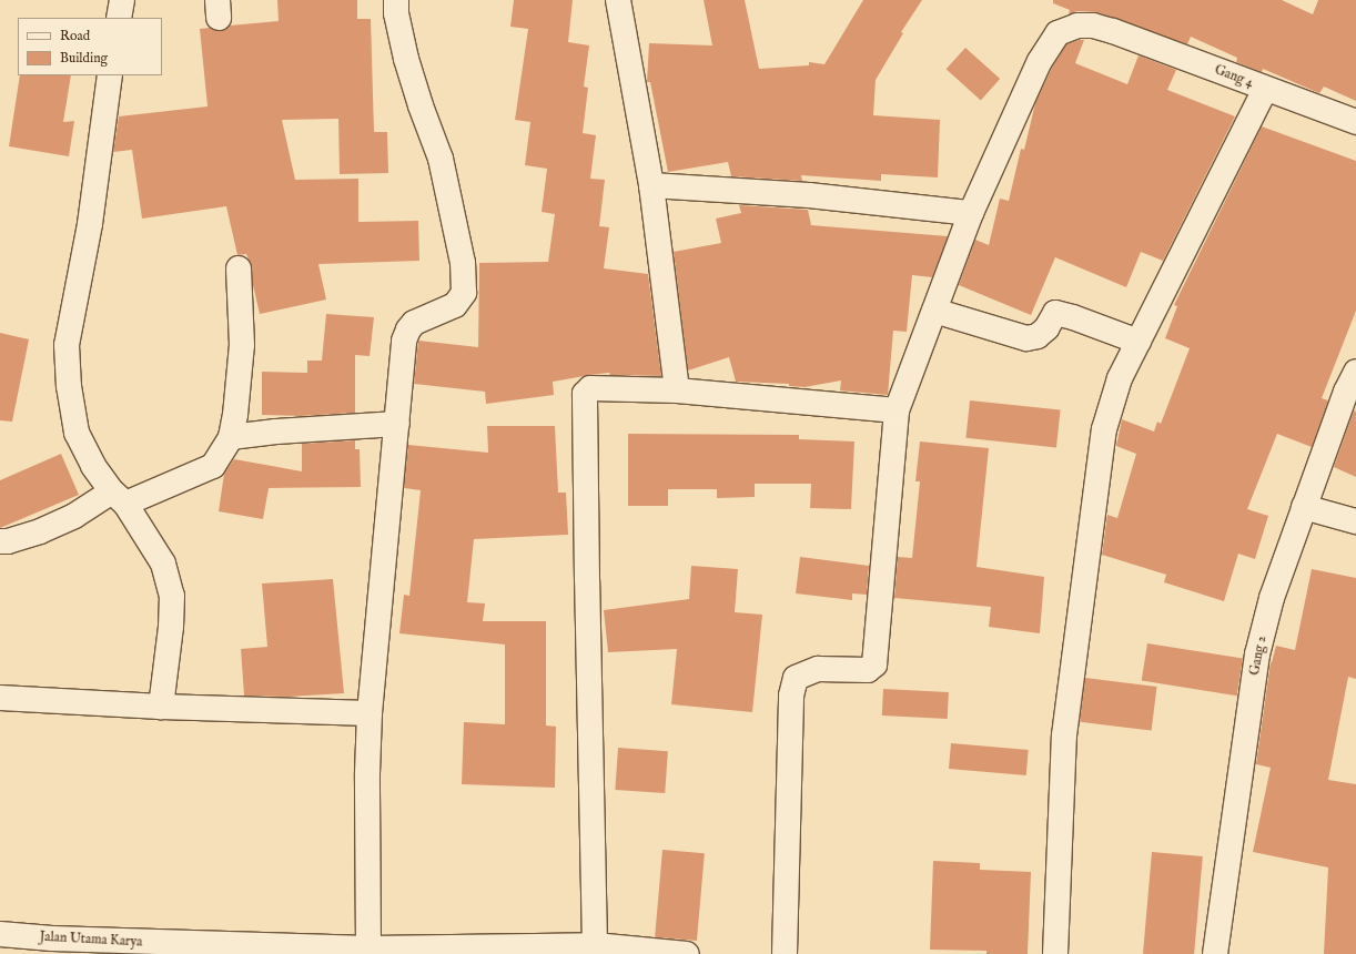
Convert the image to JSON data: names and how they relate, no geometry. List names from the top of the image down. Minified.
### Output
{"streets":{"street":["Gang 4","Gang 2","Jalan Utama Karya"]},"legend":["Road","Building"]}
